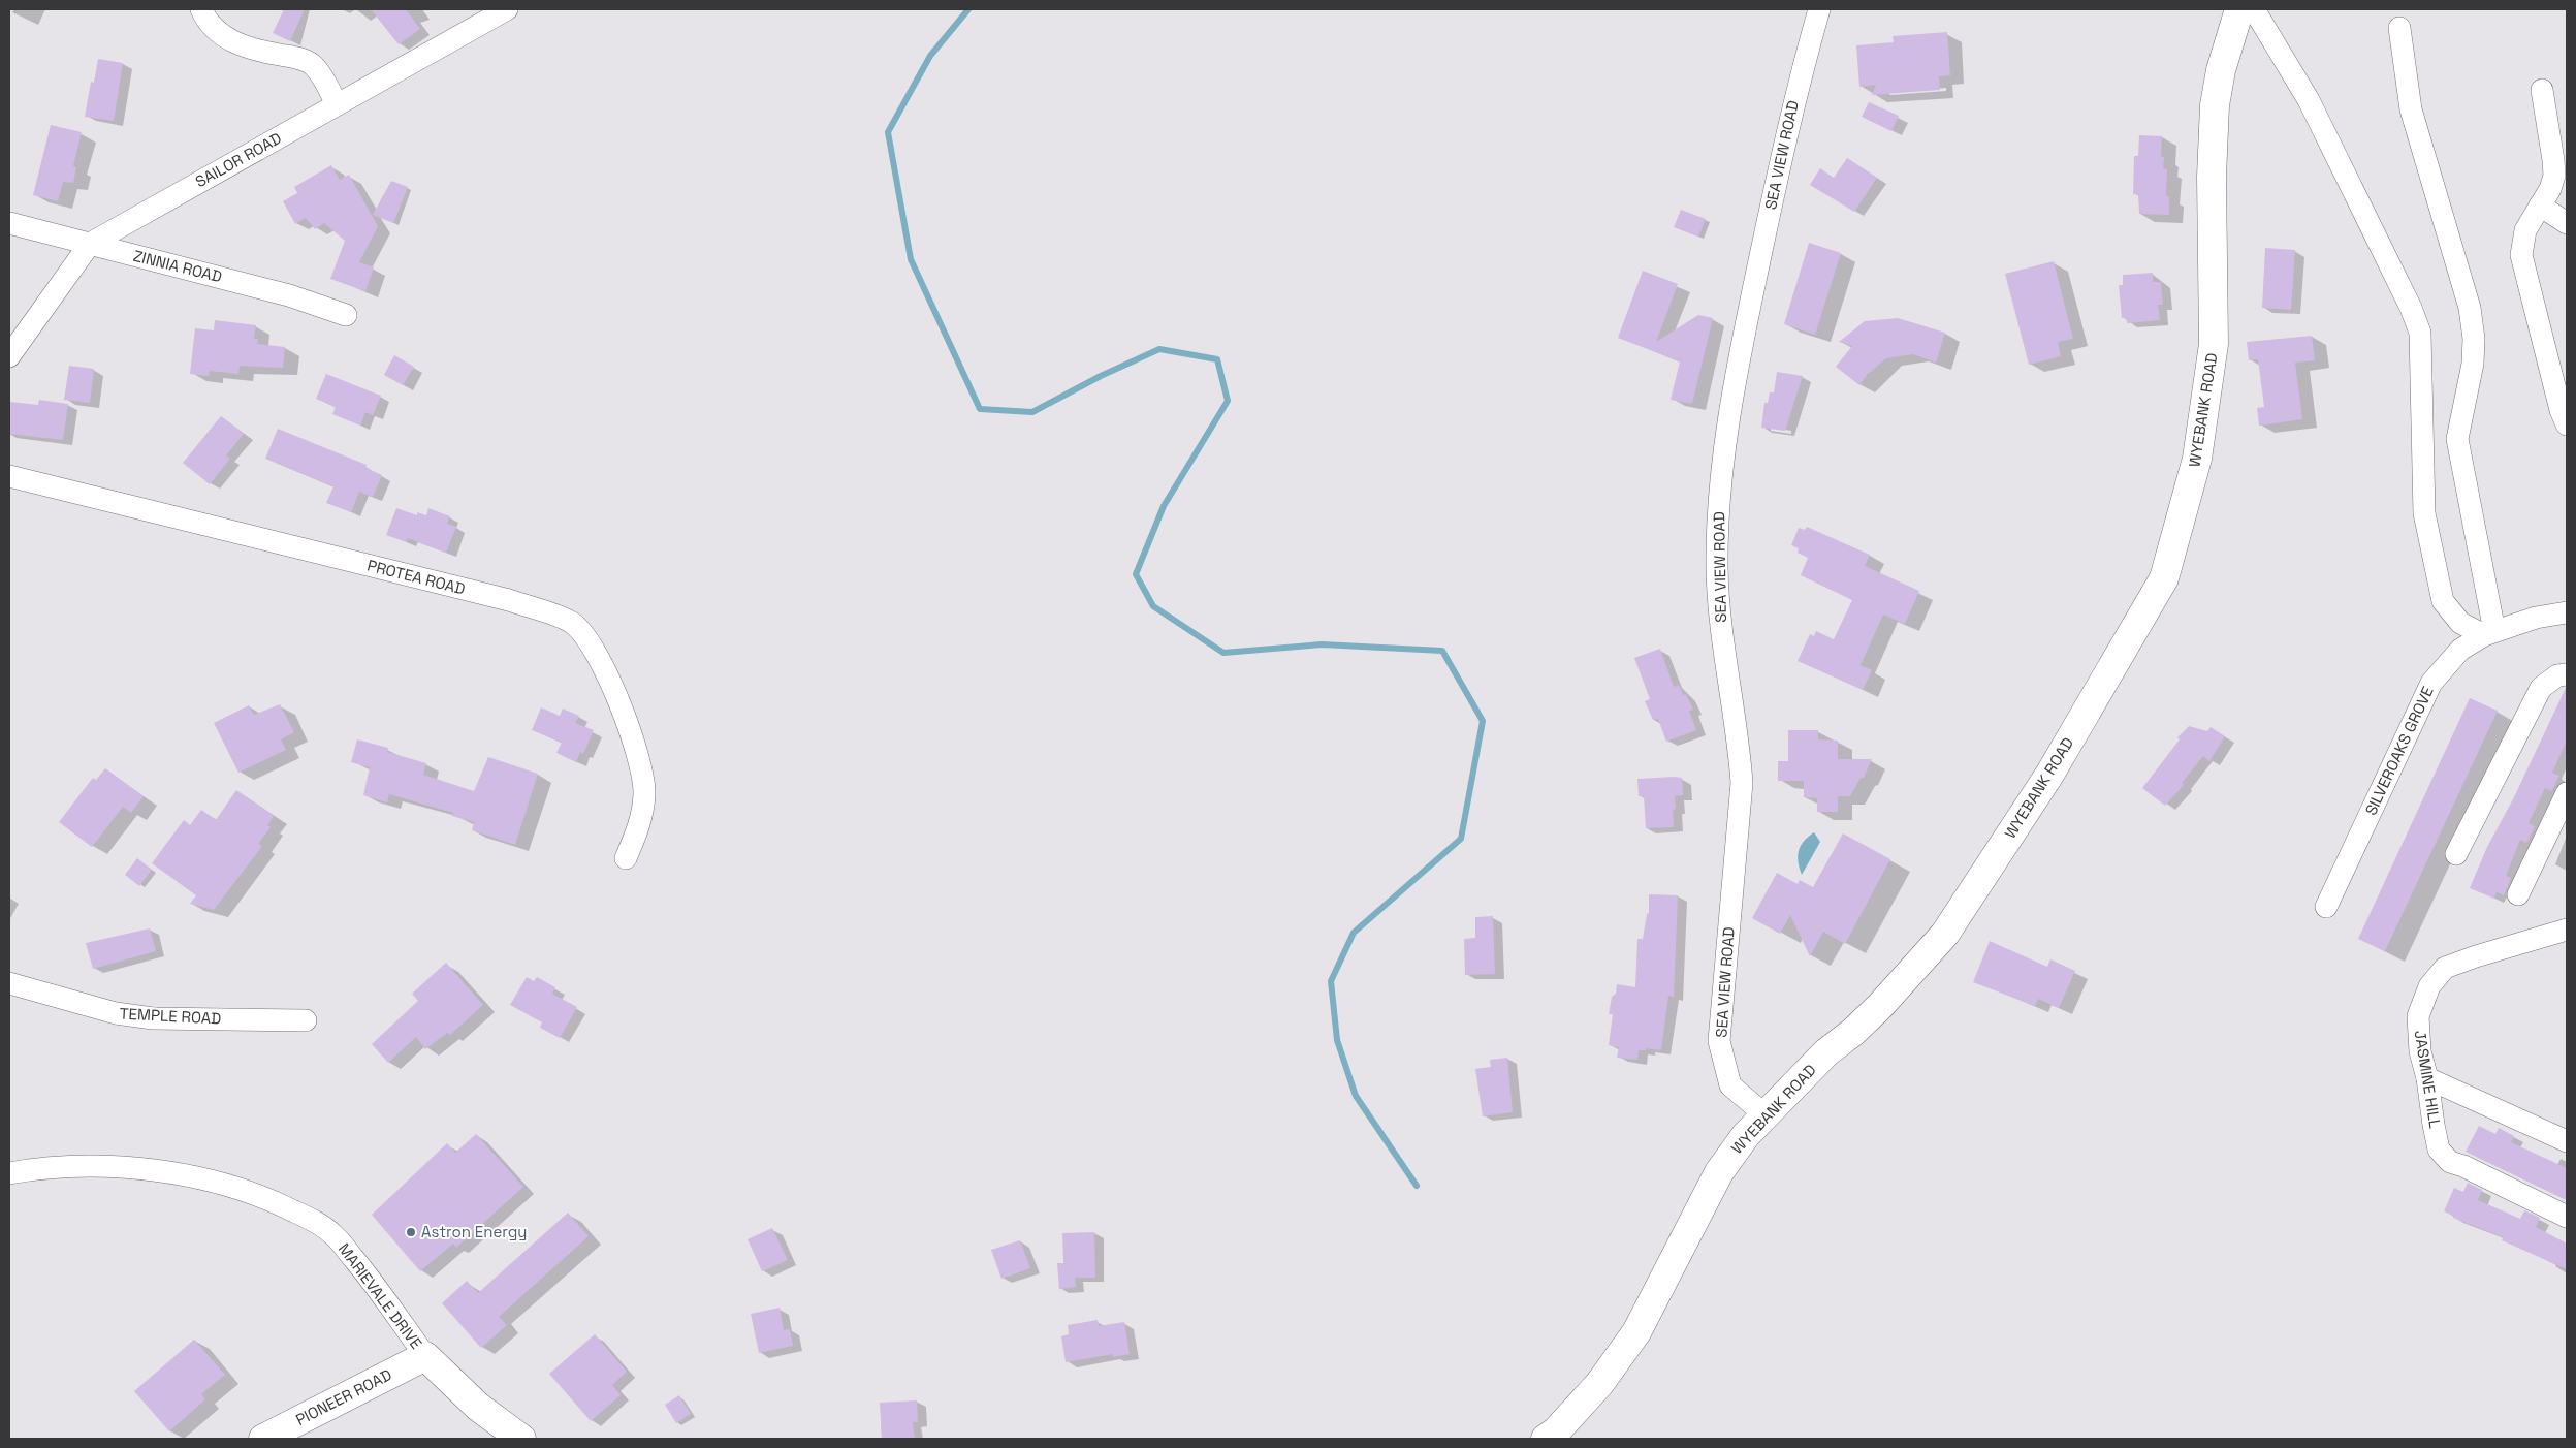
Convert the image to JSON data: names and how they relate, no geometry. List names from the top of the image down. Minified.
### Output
{"streets":{"main road":["WYEBANK ROAD","PIONEER ROAD"],"street":["SEA VIEW ROAD","SAILOR ROAD","ZINNIA ROAD","PROTEA ROAD","SILVEROAKS GROVE","TEMPLE ROAD","JASMINE HILL","MARIEVALE DRIVE"]},"crossings":[["SEA VIEW ROAD","WYEBANK ROAD"],["SAILOR ROAD","ZINNIA ROAD"],["MARIEVALE DRIVE","PIONEER ROAD"]],"places":["Astron Energy"]}
